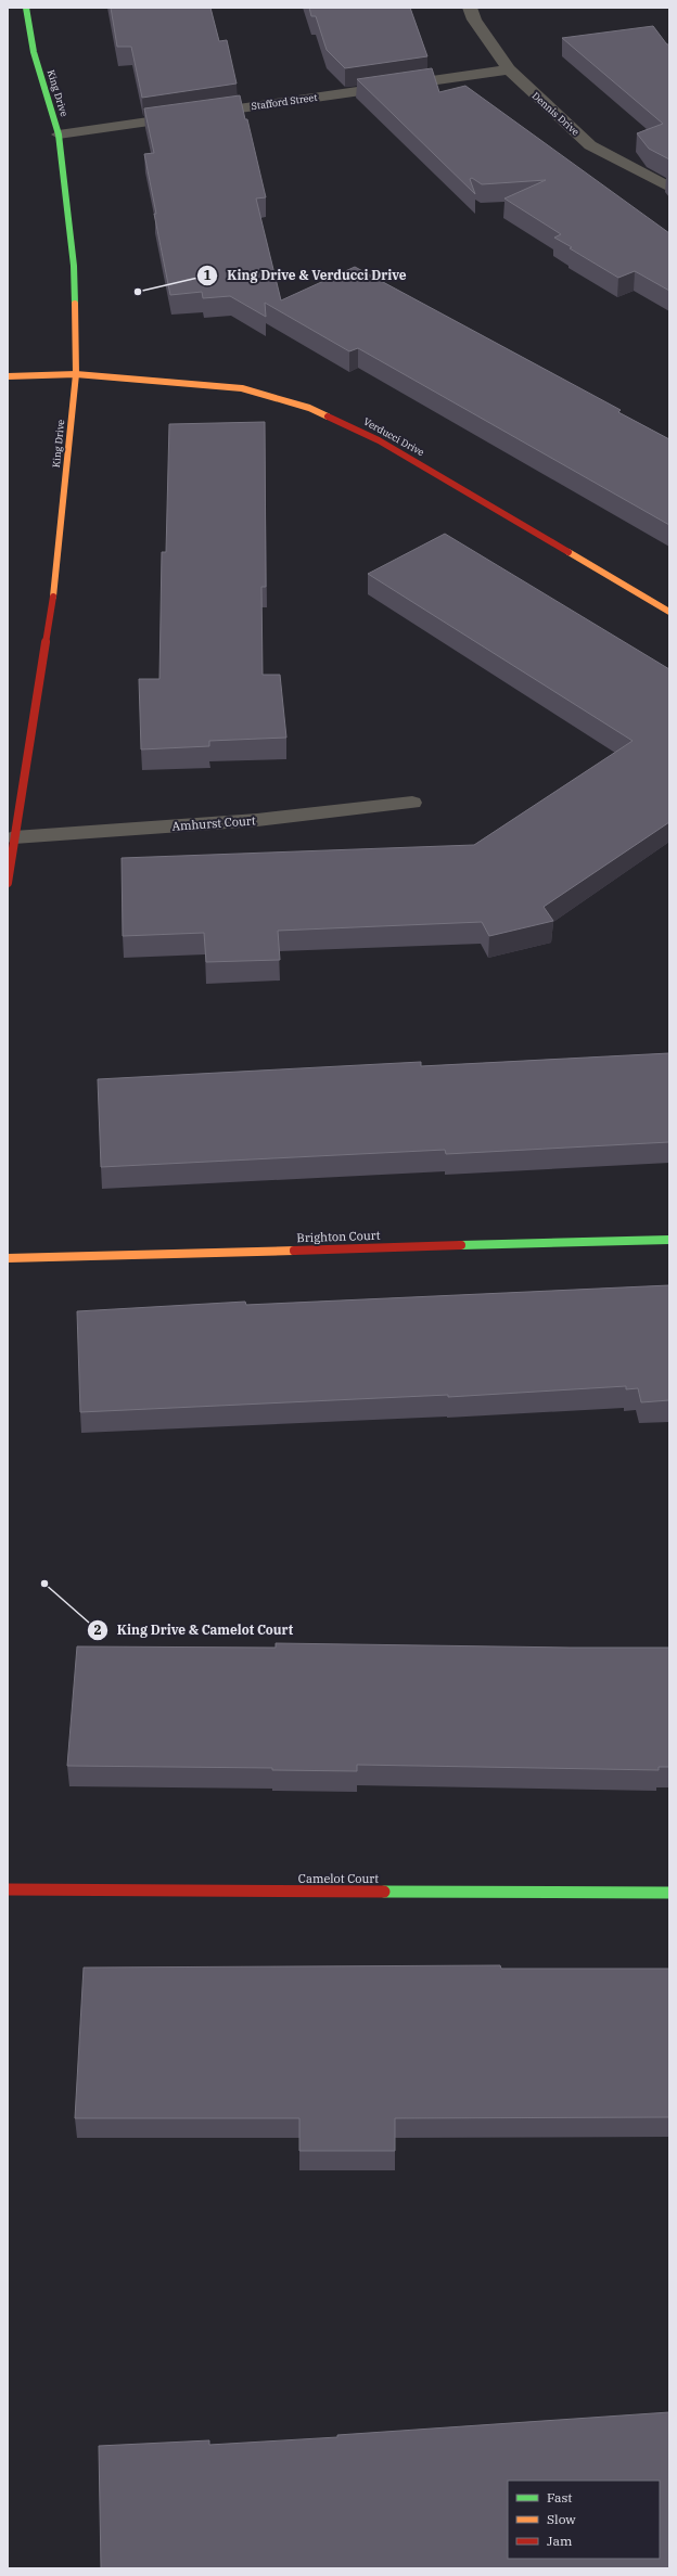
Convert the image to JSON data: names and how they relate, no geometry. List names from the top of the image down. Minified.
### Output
{"streets":{"street":["King Drive","Stafford Street","Dennis Drive","Verducci Drive","Amhurst Court","Brighton Court","Camelot Court"]},"crossings":[["King Drive","Stafford Street"],["King Drive","Verducci Drive"],["King Drive","Amhurst Court"],["Stafford Street","Dennis Drive"]],"places":["King Drive & Verducci Drive","King Drive & Camelot Court"],"legend":["Fast","Slow","Jam"]}
